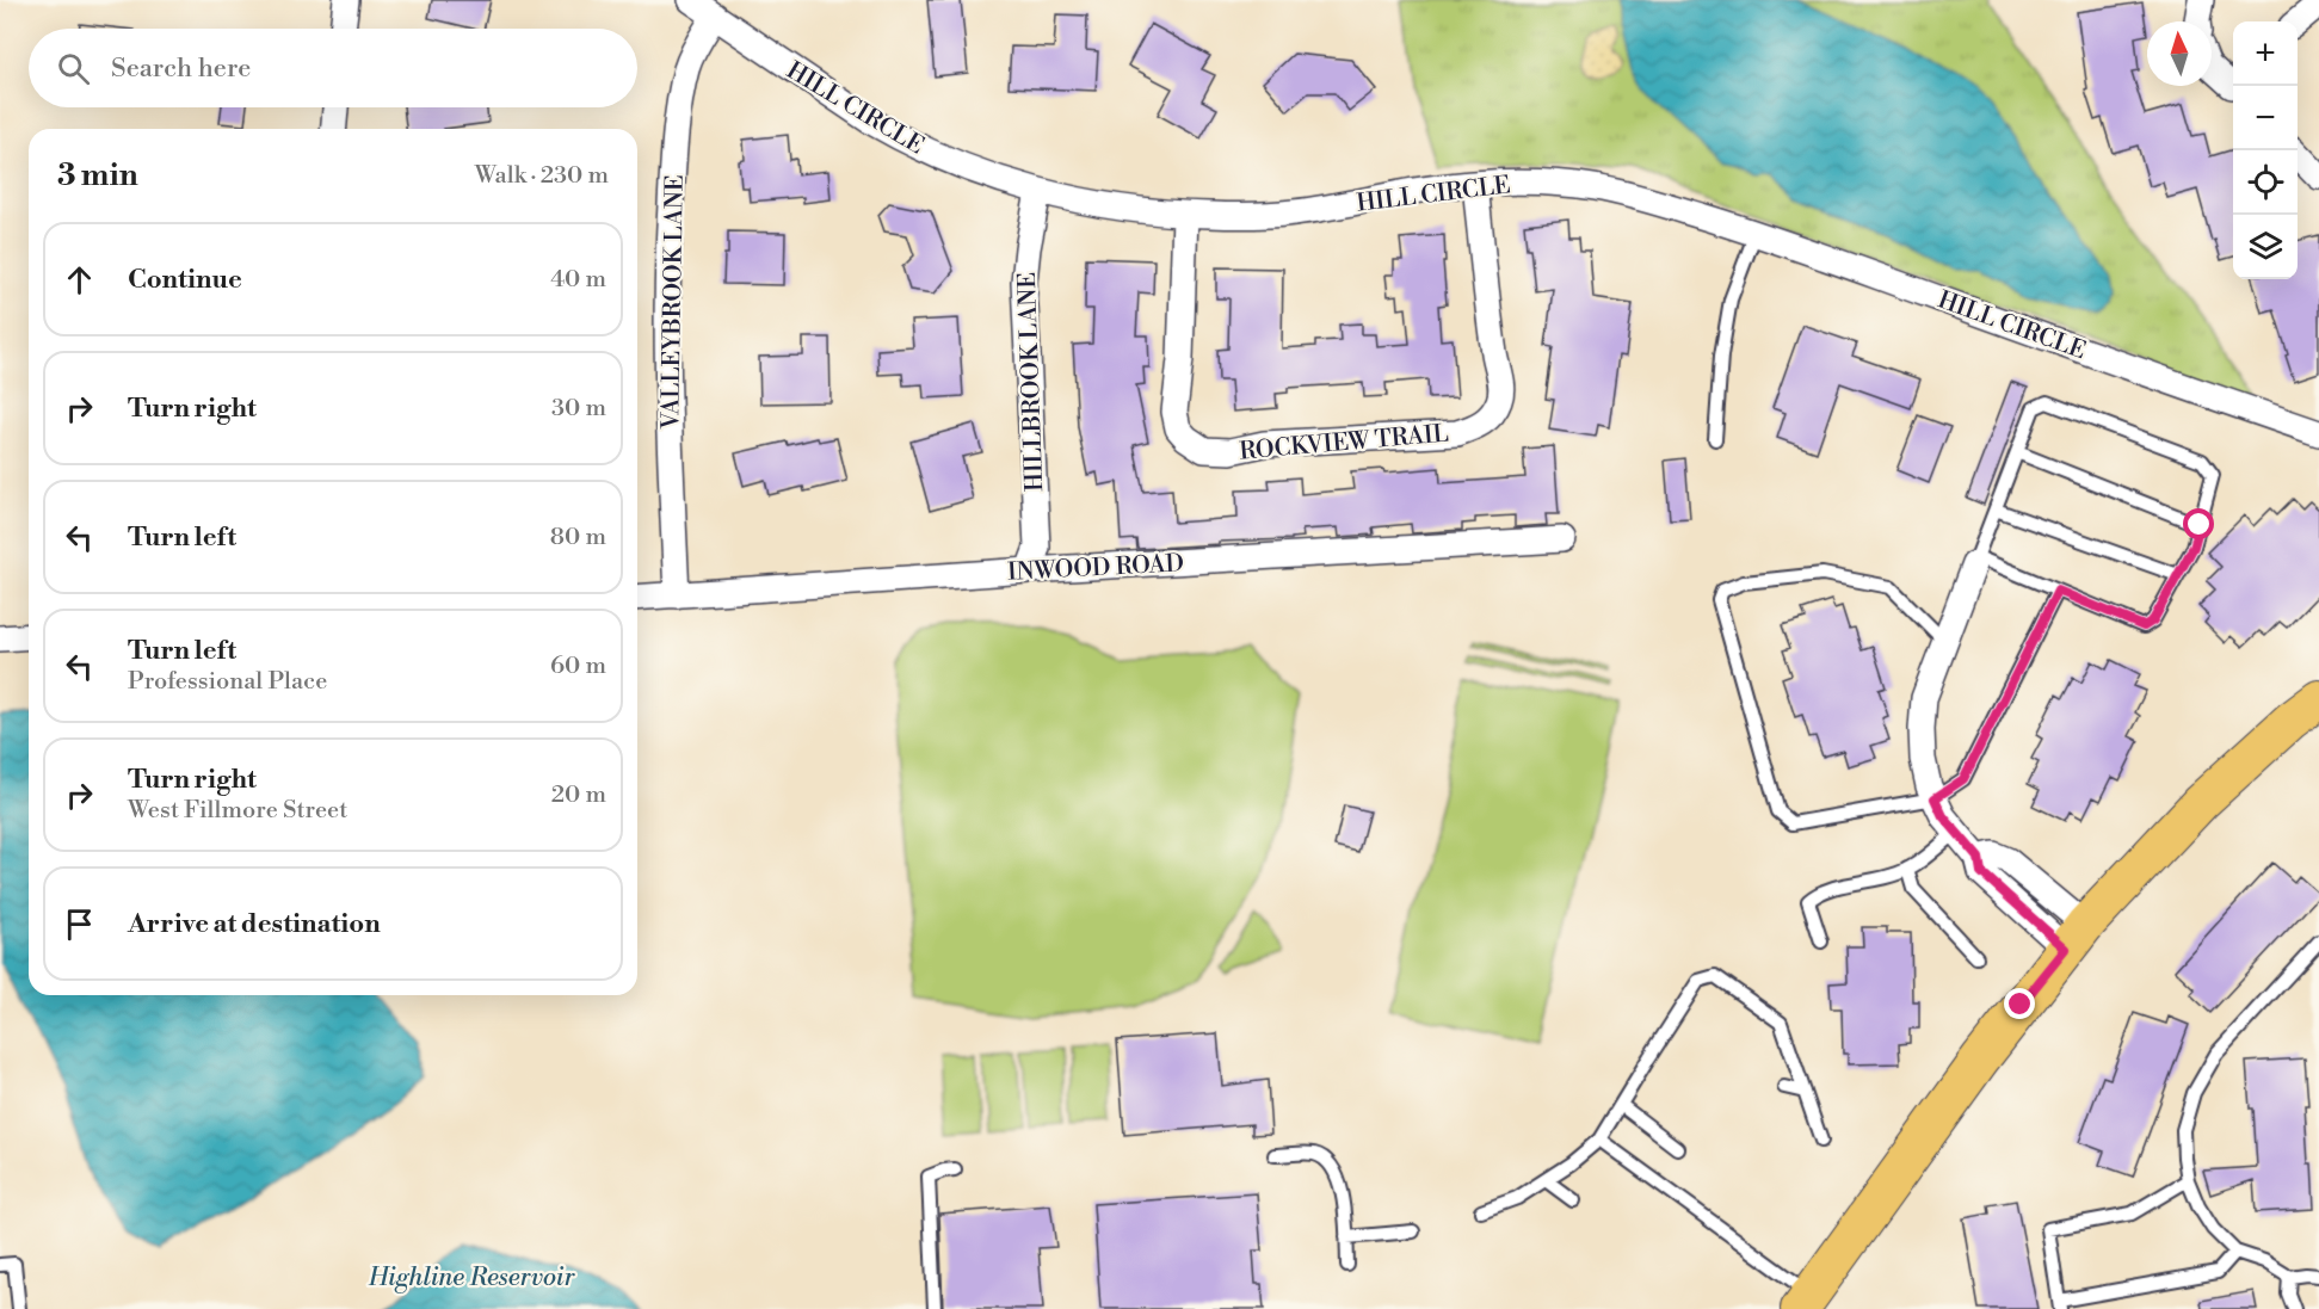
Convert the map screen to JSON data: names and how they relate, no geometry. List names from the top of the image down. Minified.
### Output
{"streets":{"street":["HILL CIRCLE","VALLEYBROOK LANE","HILLBROOK LANE","ROCKVIEW TRAIL","INWOOD ROAD"]},"crossings":[["HILL CIRCLE","VALLEYBROOK LANE"],["HILL CIRCLE","HILLBROOK LANE"],["HILL CIRCLE","ROCKVIEW TRAIL"],["VALLEYBROOK LANE","INWOOD ROAD"],["HILLBROOK LANE","INWOOD ROAD"]],"water":["Highline Reservoir"],"north":"top","page":{"map_buttons":["+","−"],"search":"Search here","heading":["3 min","Walk · 230 m"],"list":[["Continue","40 m"],["Turn right","30 m"],["Turn left","80 m"],["Turn left","Professional Place","60 m"],["Turn right","West Fillmore Street","20 m"],"Arrive at destination"]}}
